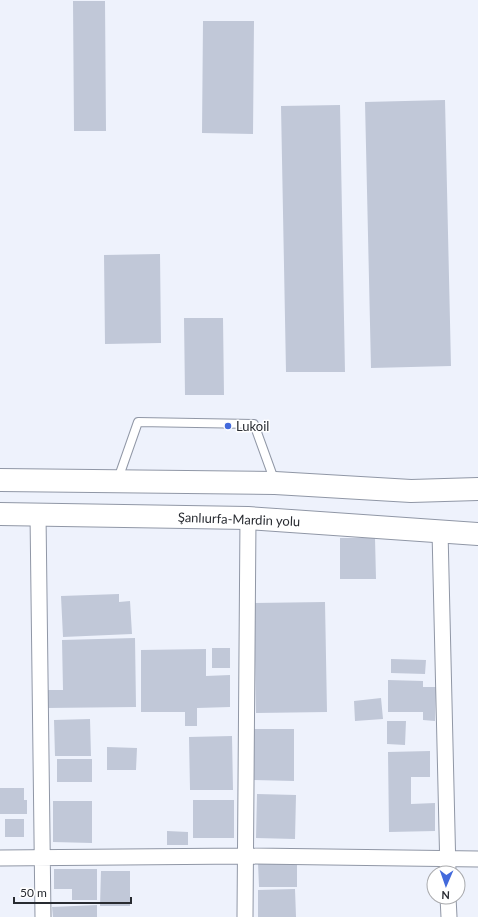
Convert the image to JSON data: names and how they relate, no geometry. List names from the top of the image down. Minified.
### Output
{"streets":{"highway":["Şanlıurfa-Mardin yolu"]},"places":["Lukoil"],"scale_bar":"50 m","north":"bottom"}
